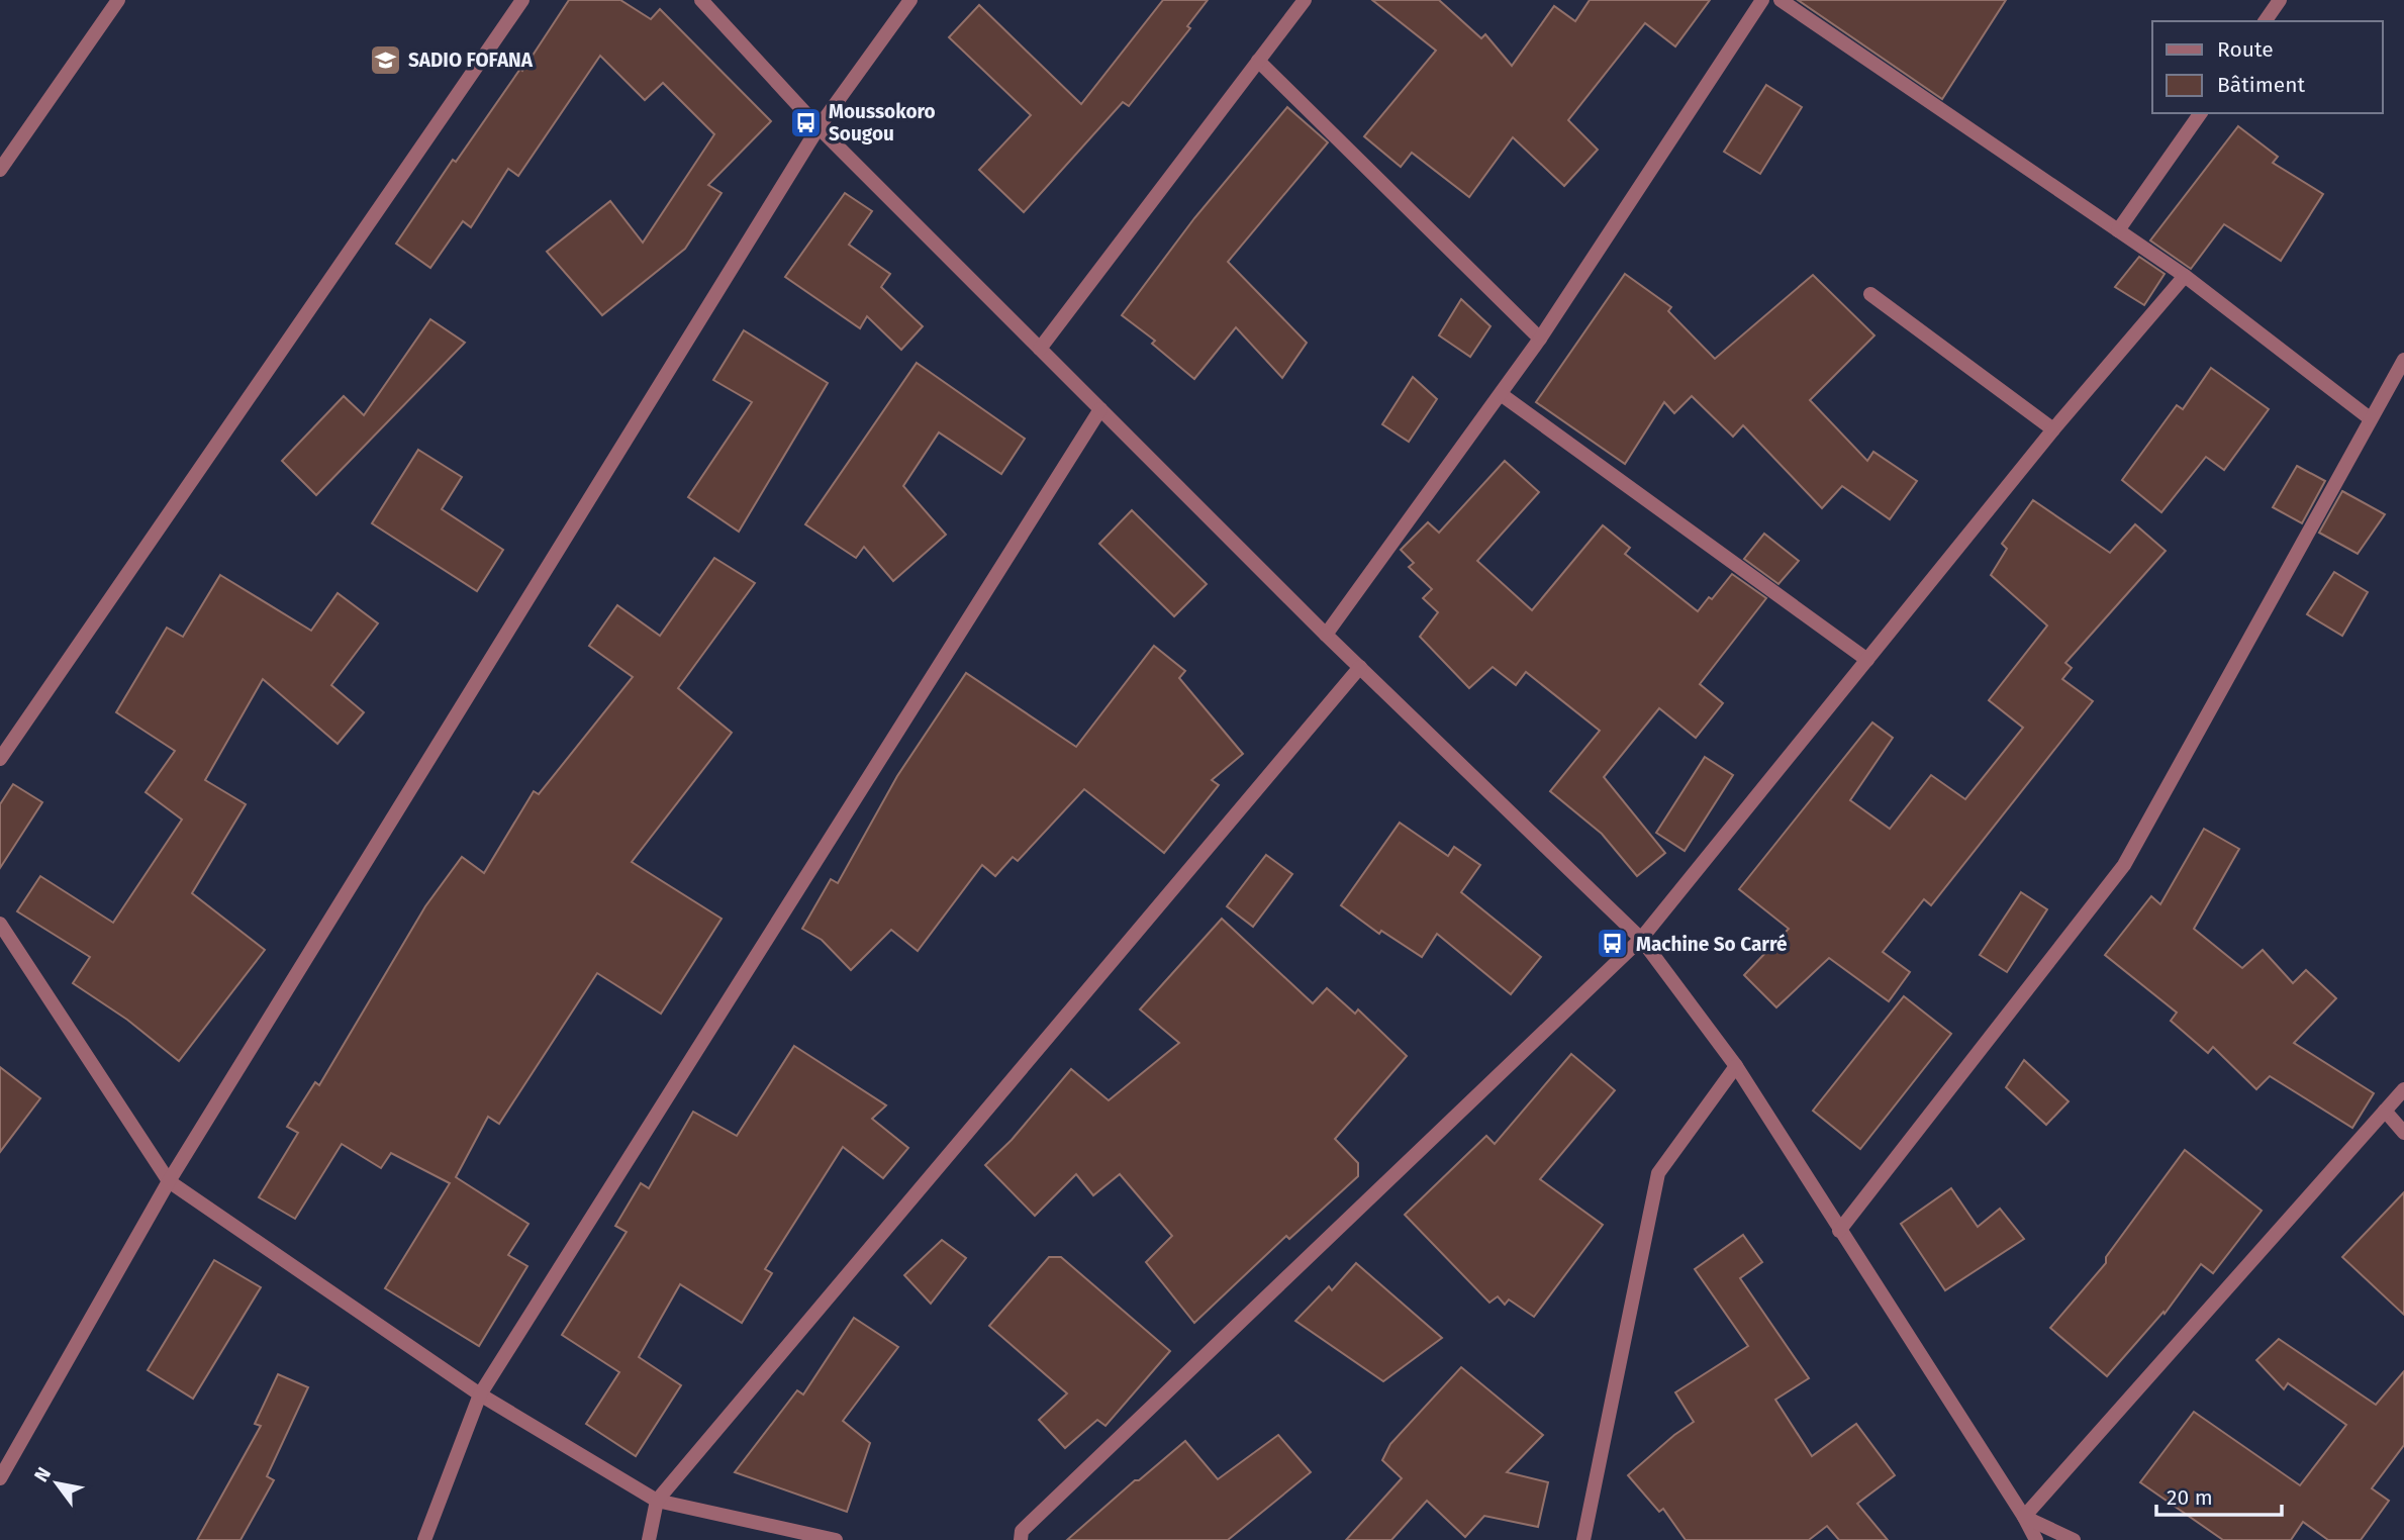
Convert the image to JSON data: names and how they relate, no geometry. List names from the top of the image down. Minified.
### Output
{"places":{"school or university":["SADIO FOFANA"],"bus stop":["Moussokoro Sougou","Machine So Carré"]},"legend":["Route","Bâtiment"],"scale_bar":"20 m","north":"top left"}
